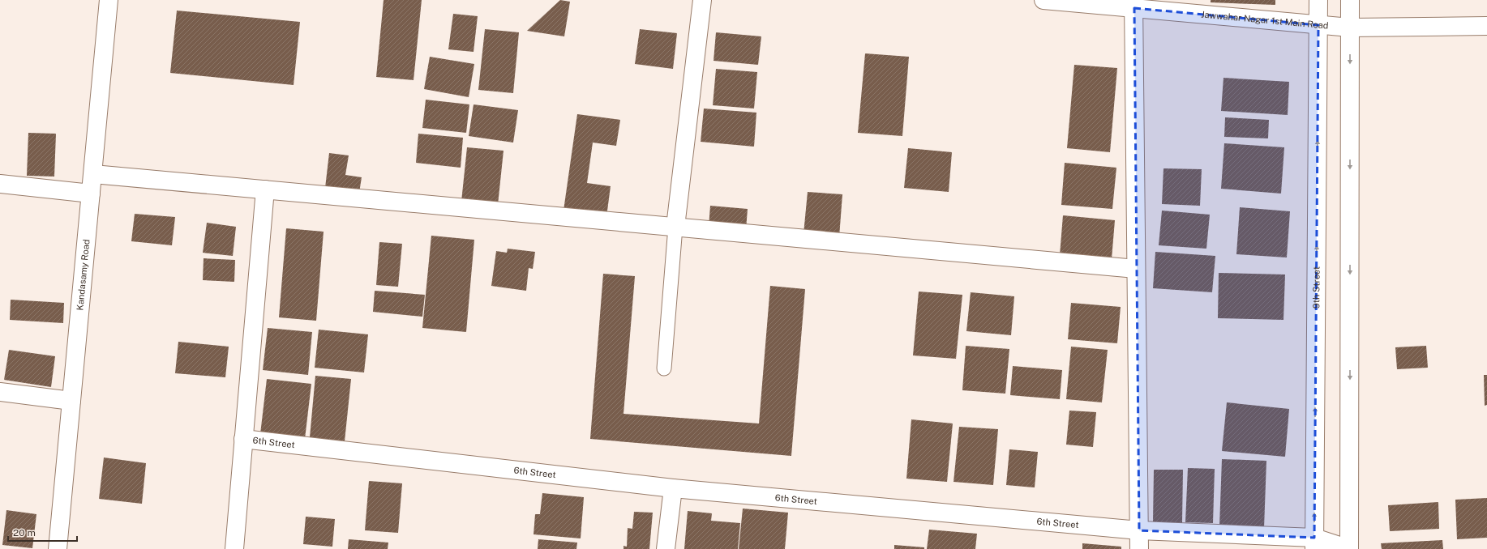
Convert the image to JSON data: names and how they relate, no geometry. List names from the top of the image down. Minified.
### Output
{"streets":{"street":["Jawwahar Nagar 1st Main Road","Kandasamy Road","9th Street","6th Street"]},"crossings":[["Jawwahar Nagar 1st Main Road","9th Street"],["9th Street","6th Street"]],"scale_bar":"20 m"}
